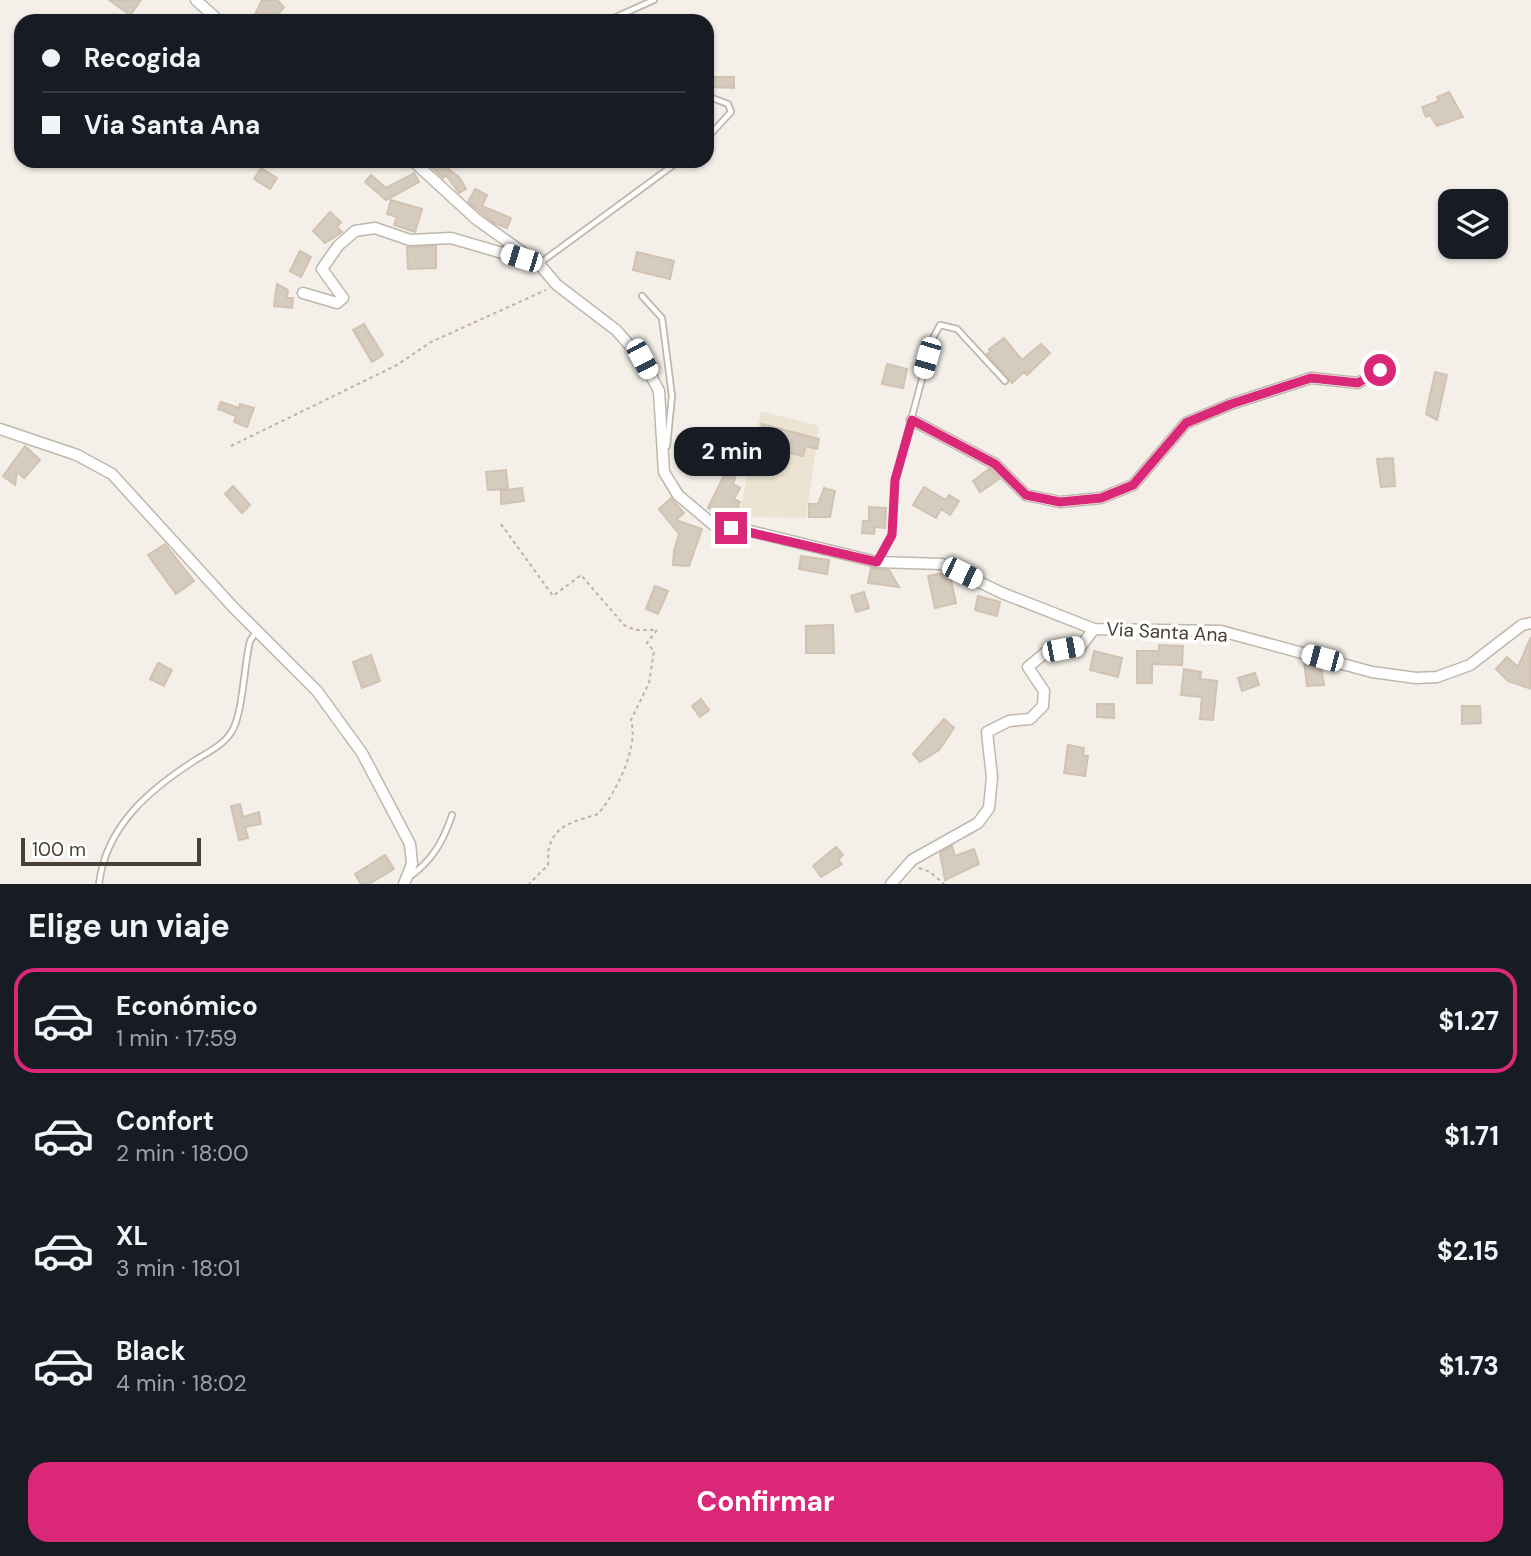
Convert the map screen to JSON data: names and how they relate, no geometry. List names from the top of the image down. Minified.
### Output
{"streets":{"street":["Via Santa Ana"]},"scale_bar":"100 m","page":{"banner":["Recogida","Via Santa Ana"],"bubble":"2 min","scale":"100 m","heading":"Elige un viaje","list":[{"name":"Económico","note":"1 min · 17:59","value":"$1.27"},{"name":"Confort","note":"2 min · 18:00","value":"$1.71"},{"name":"XL","note":"3 min · 18:01","value":"$2.15"},{"name":"Black","note":"4 min · 18:02","value":"$1.73"}],"buttons":"Confirmar"}}
